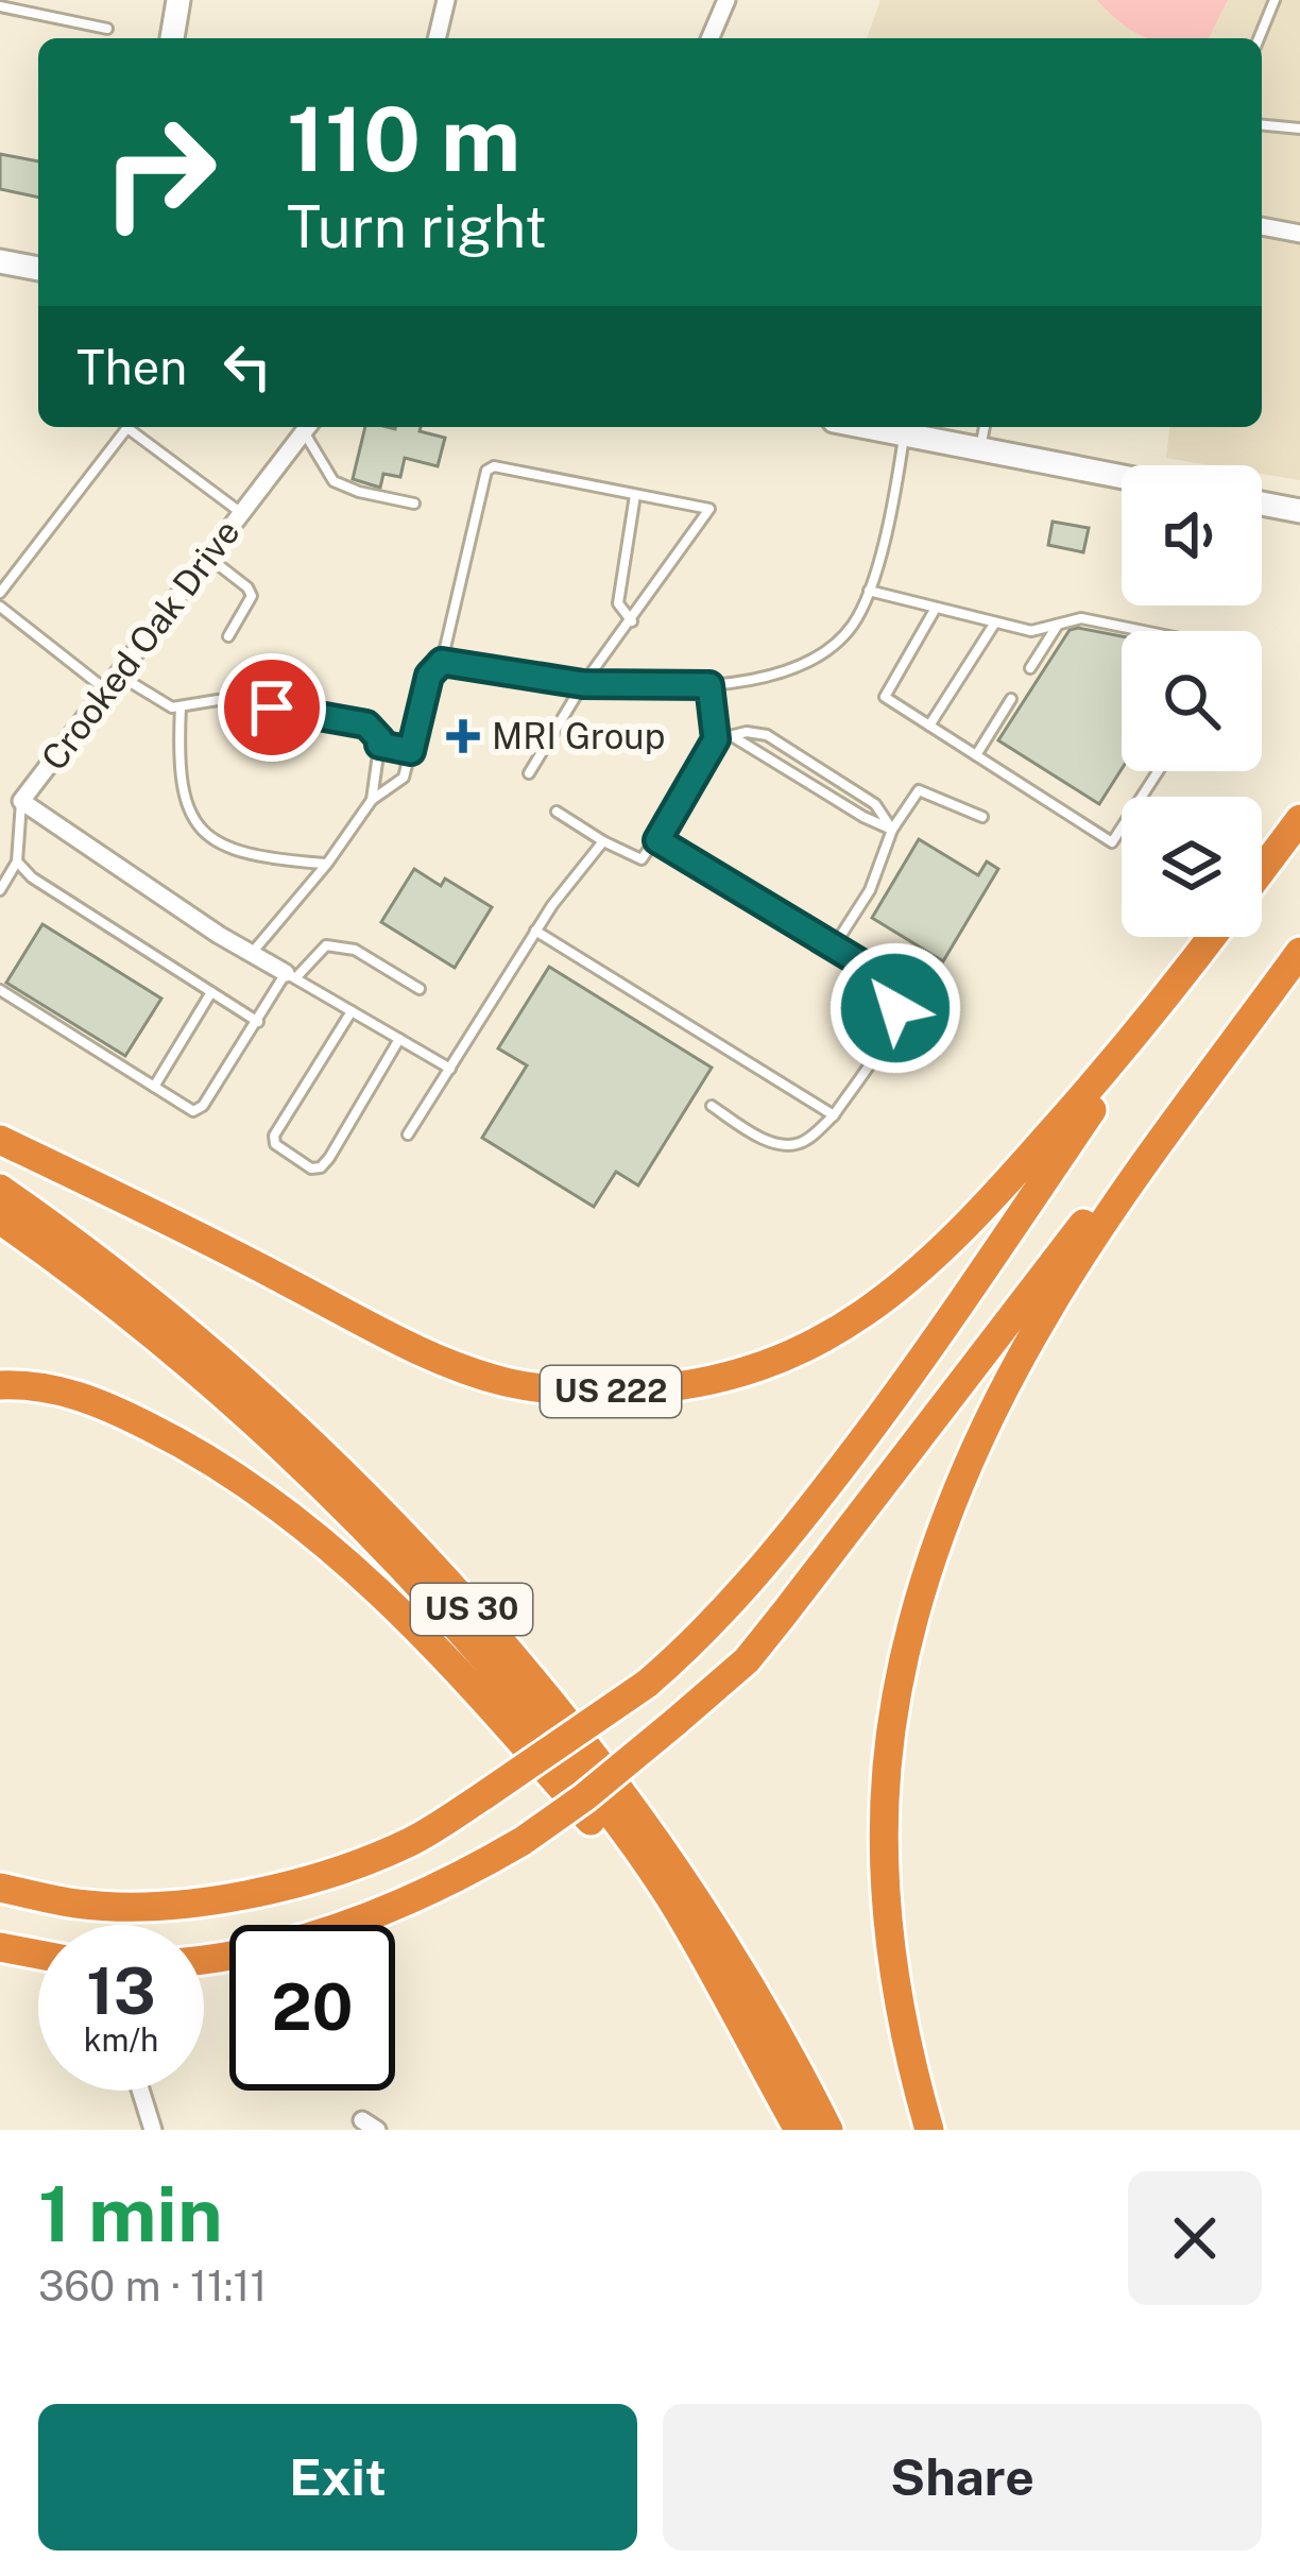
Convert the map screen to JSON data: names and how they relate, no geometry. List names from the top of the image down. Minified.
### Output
{"streets":{"highway":["US 222","US 30"],"street":["Crooked Oak Drive"]},"places":{"health":["MRI Group"]},"page":{"turn":["110 m","Turn right"],"then":"Then","speed":"13 km/h","limit":"20","heading":["1 min","360 m · 11:11"],"buttons":["Exit","Share"]}}
